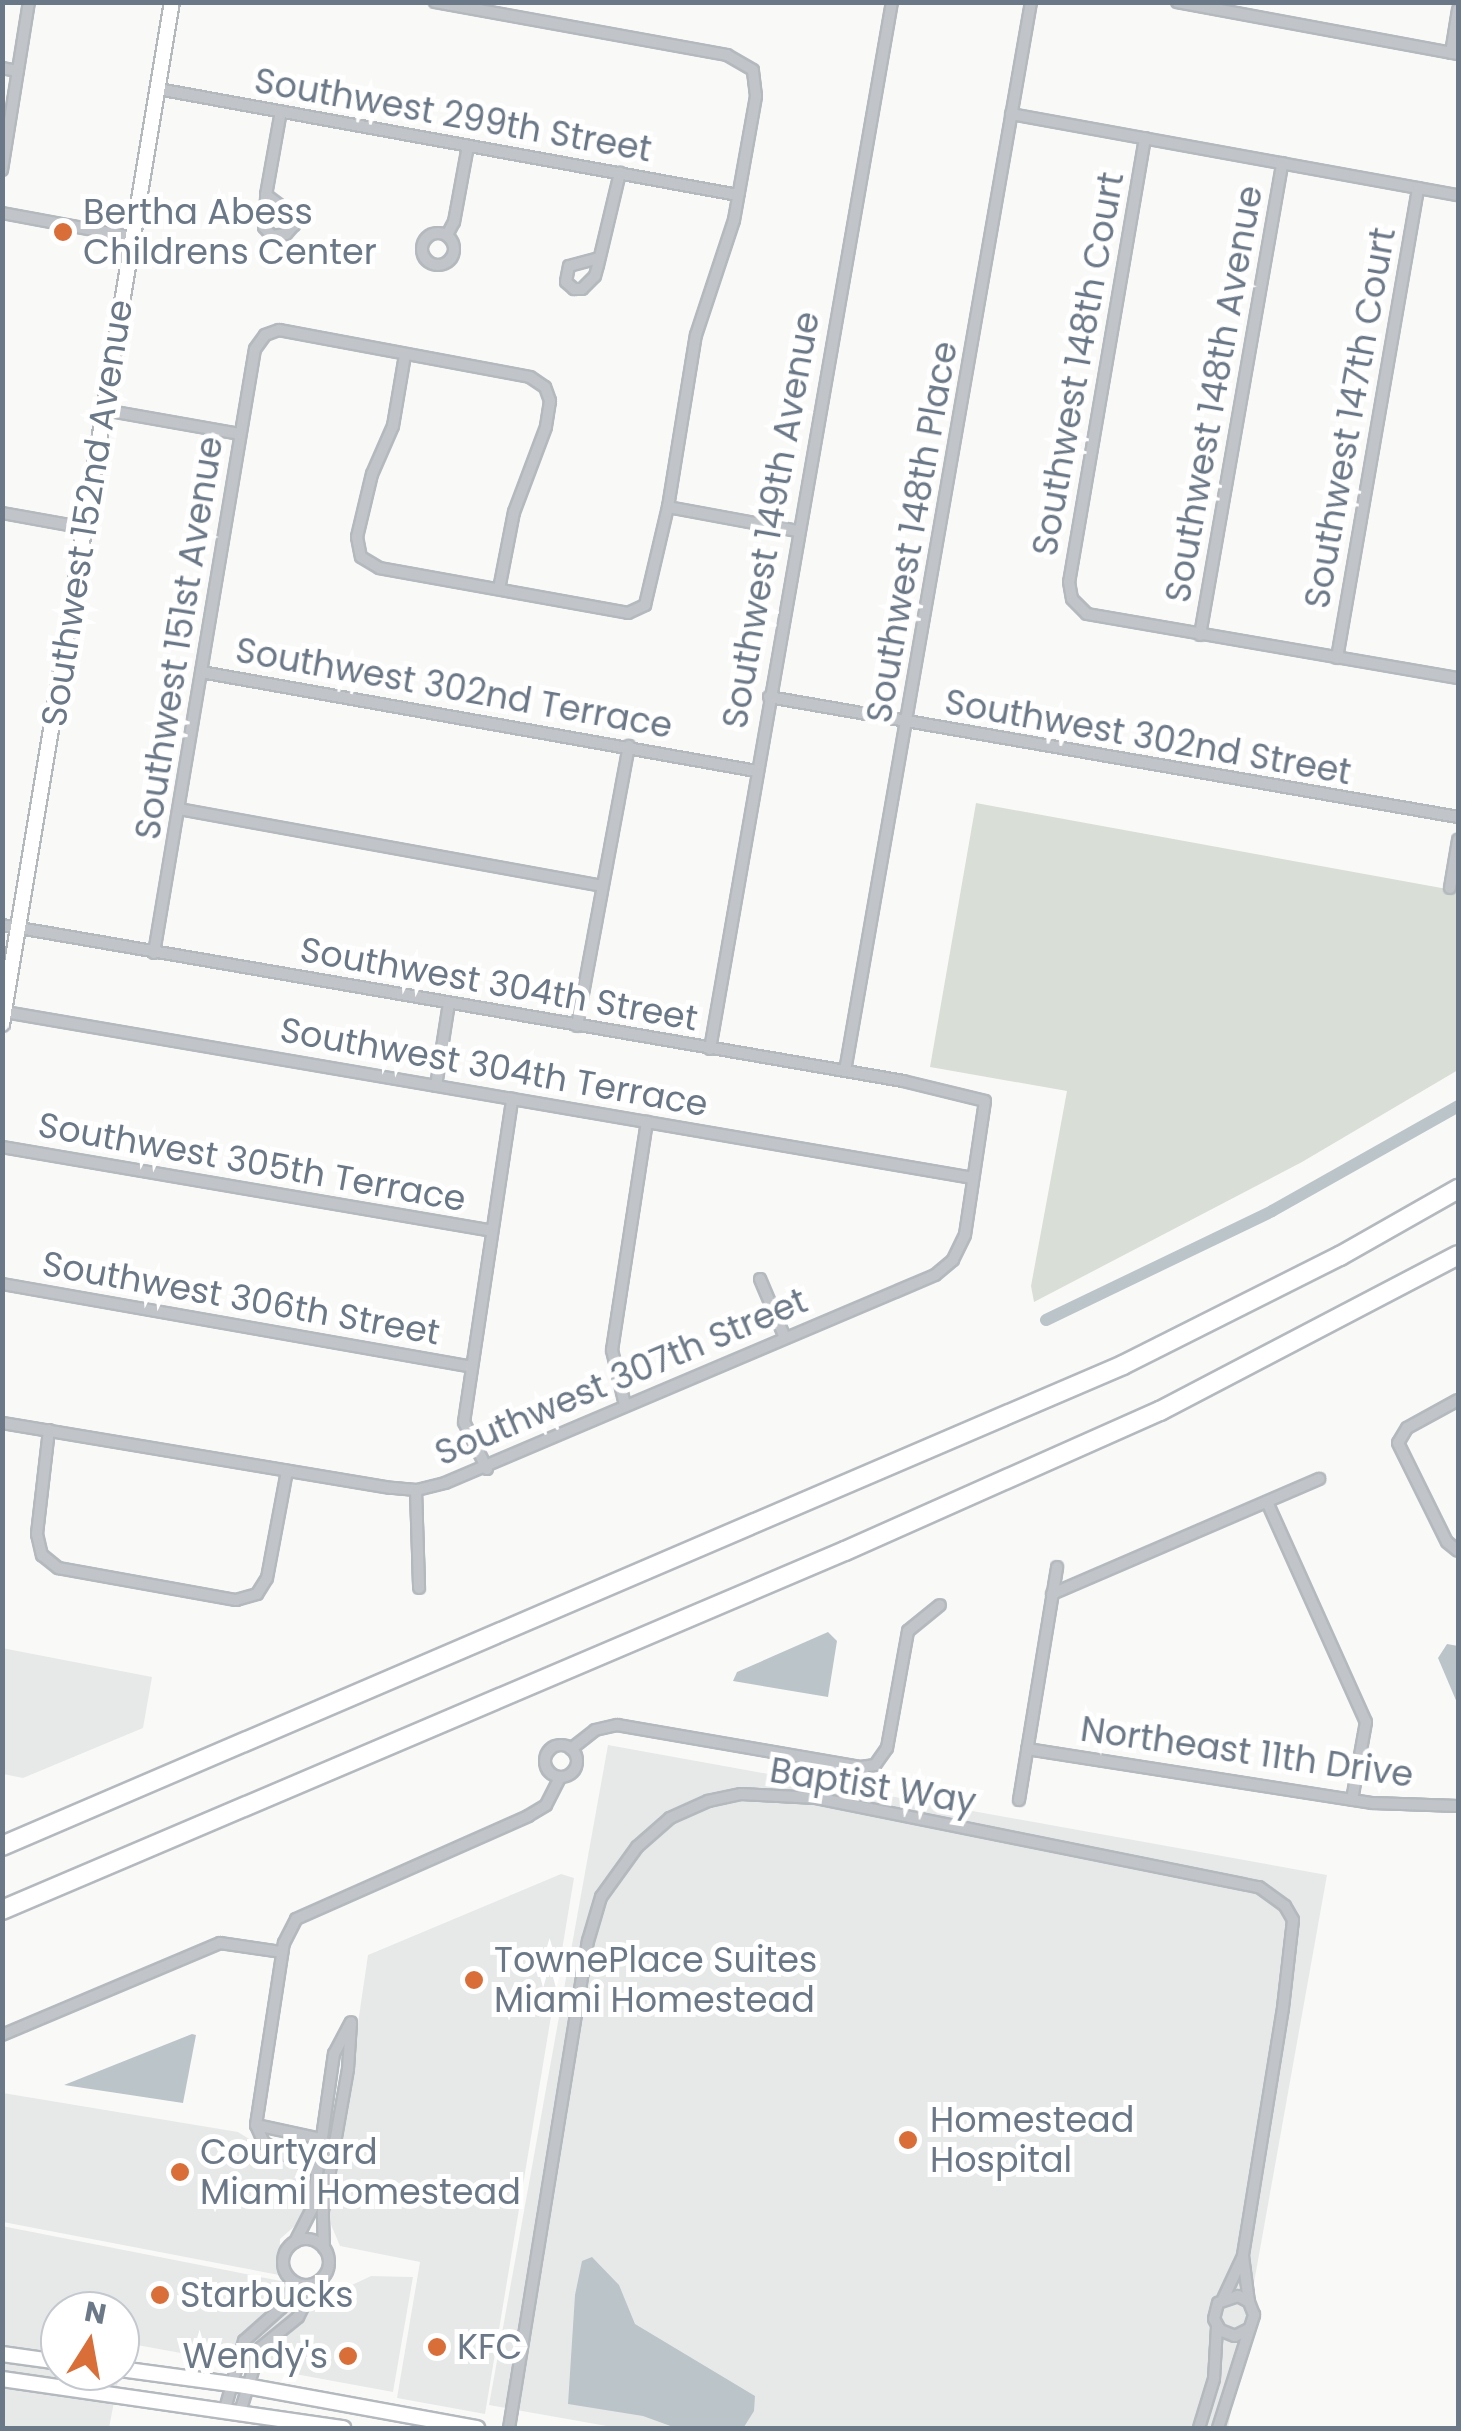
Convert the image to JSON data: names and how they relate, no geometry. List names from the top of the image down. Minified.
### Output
{"streets":{"street":["Southwest 299th Street","Southwest 148th Court","Southwest 148th Avenue","Southwest 147th Court","Southwest 152nd Avenue","Southwest 149th Avenue","Southwest 148th Place","Southwest 151st Avenue","Southwest 302nd Terrace","Southwest 302nd Street","Southwest 304th Street","Southwest 304th Terrace","Southwest 305th Terrace","Southwest 306th Street","Southwest 307th Street","Northeast 11th Drive","Baptist Way"]},"crossings":[["Southwest 299th Street","Southwest 152nd Avenue"],["Southwest 148th Court","Southwest 148th Avenue"],["Southwest 152nd Avenue","Southwest 304th Street"],["Southwest 152nd Avenue","Southwest 304th Terrace"],["Southwest 149th Avenue","Southwest 302nd Terrace"],["Southwest 149th Avenue","Southwest 302nd Street"],["Southwest 149th Avenue","Southwest 304th Street"],["Southwest 148th Place","Southwest 302nd Street"],["Southwest 148th Place","Southwest 304th Street"],["Southwest 151st Avenue","Southwest 302nd Terrace"],["Southwest 151st Avenue","Southwest 304th Street"],["Southwest 304th Street","Southwest 304th Terrace"],["Southwest 304th Street","Southwest 307th Street"],["Southwest 304th Terrace","Southwest 307th Street"]],"places":["Bertha Abess Childrens Center","TownePlace Suites Miami Homestead","Homestead Hospital","Courtyard Miami Homestead","Starbucks","KFC","Wendy's"],"north":"top"}
